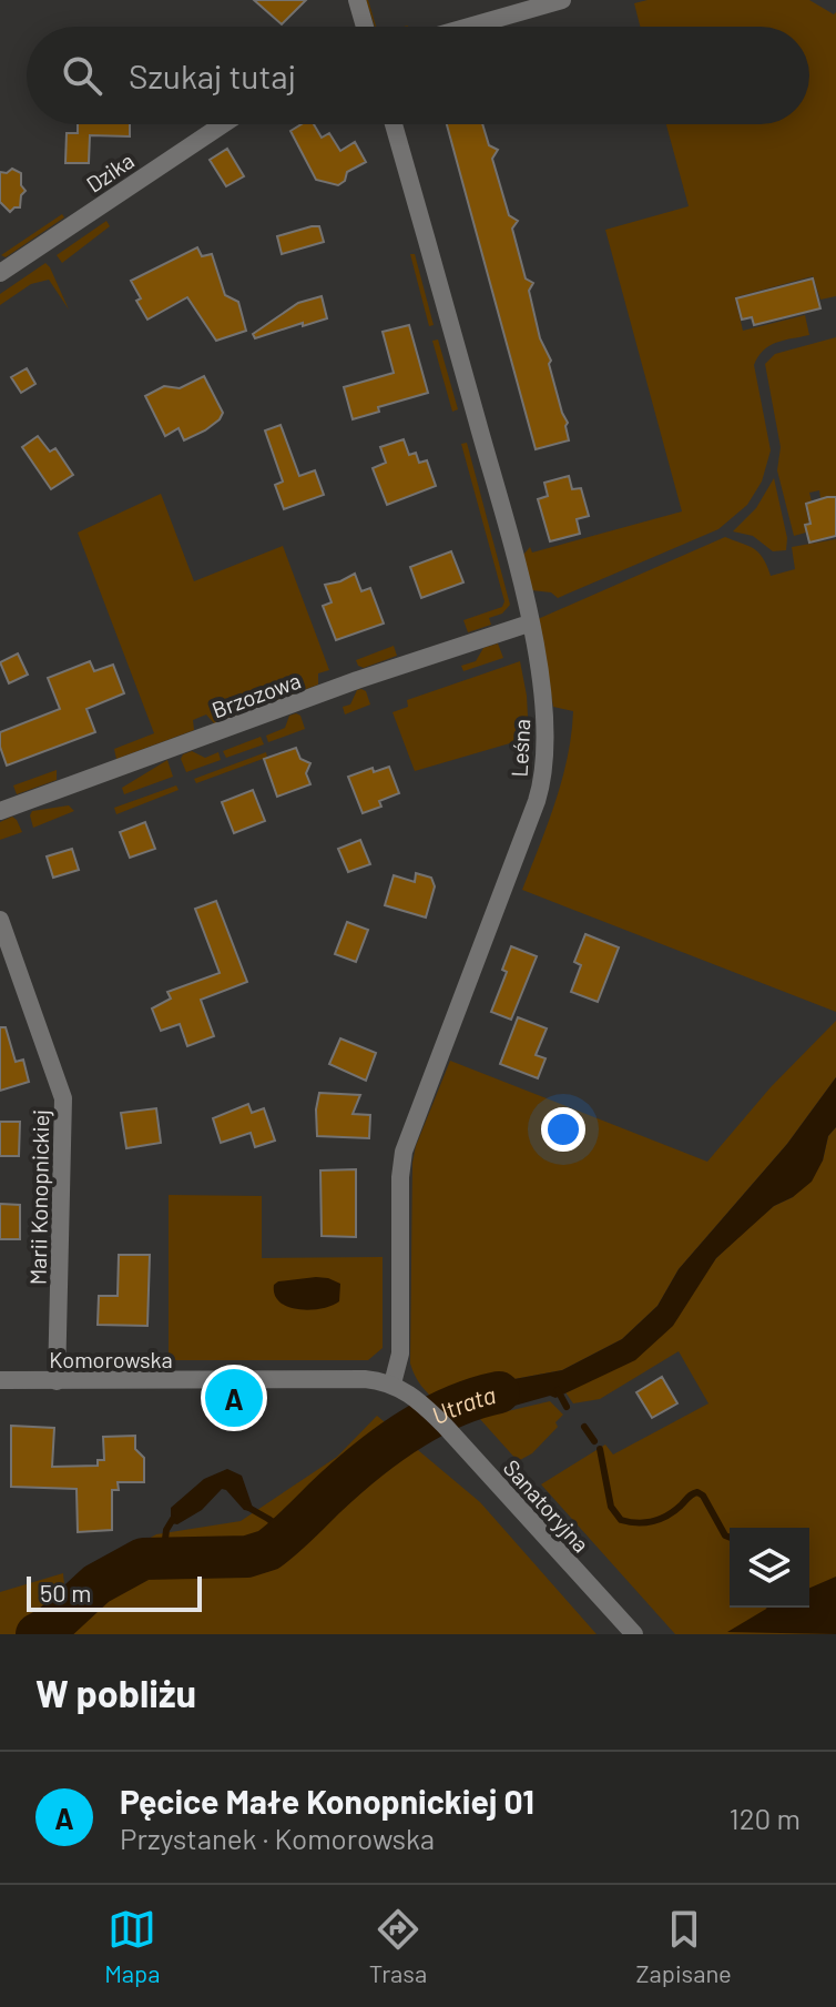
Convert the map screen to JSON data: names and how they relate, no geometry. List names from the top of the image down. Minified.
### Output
{"streets":{"street":["Dzika","Brzozowa","Leśna","Marii Konopnickiej","Komorowska","Sanatoryjna"]},"crossings":[["Brzozowa","Leśna"],["Leśna","Komorowska"],["Marii Konopnickiej","Komorowska"],["Komorowska","Sanatoryjna"]],"water":["Utrata"],"scale_bar":"50 m","page":{"search":"Szukaj tutaj","pins":"A","scale":"50 m","heading":"W pobliżu","list":[{"mark":"A","name":"Pęcice Małe Konopnickiej 01","note":"Przystanek · Komorowska","value":"120 m"}],"nav":["Mapa","Trasa","Zapisane"]}}
